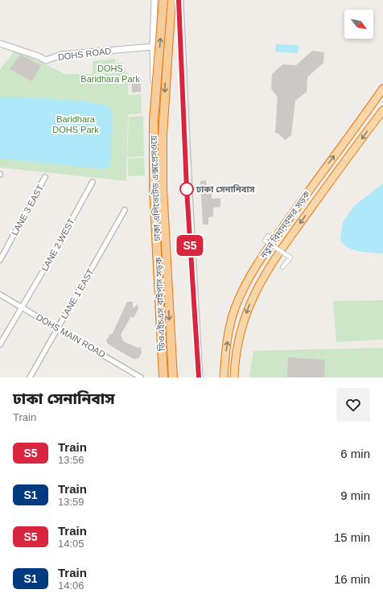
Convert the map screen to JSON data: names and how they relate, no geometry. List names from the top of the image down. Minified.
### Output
{"streets":{"highway":["ঢাকা এলিভেটেড এক্সপ্রেসওয়ে","নতুন বিমানবন্দর সড়ক"],"street":["DOHS ROAD","LANE 3 EAST","LANE 2 WEST","LANE 1 EAST","ডিওএইচএস বাইপাস সড়ক","DOHS MAIN ROAD"]},"crossings":[["DOHS ROAD","ডিওএইচএস বাইপাস সড়ক"],["ঢাকা এলিভেটেড এক্সপ্রেসওয়ে","ডিওএইচএস বাইপাস সড়ক"],["LANE 2 WEST","DOHS MAIN ROAD"],["LANE 1 EAST","DOHS MAIN ROAD"]],"parks":["DOHS Baridhara Park","Baridhara DOHS Park"],"places":["ঢাকা সেনানিবাস"],"north":"bottom right","page":{"on_map":"S5","heading":["ঢাকা সেনানিবাস","Train"],"list":[{"mark":"S5","name":"Train","note":"13:56","value":"6 min"},{"mark":"S1","name":"Train","note":"13:59","value":"9 min"},{"mark":"S5","name":"Train","note":"14:05","value":"15 min"},{"mark":"S1","name":"Train","note":"14:06","value":"16 min"}]}}
